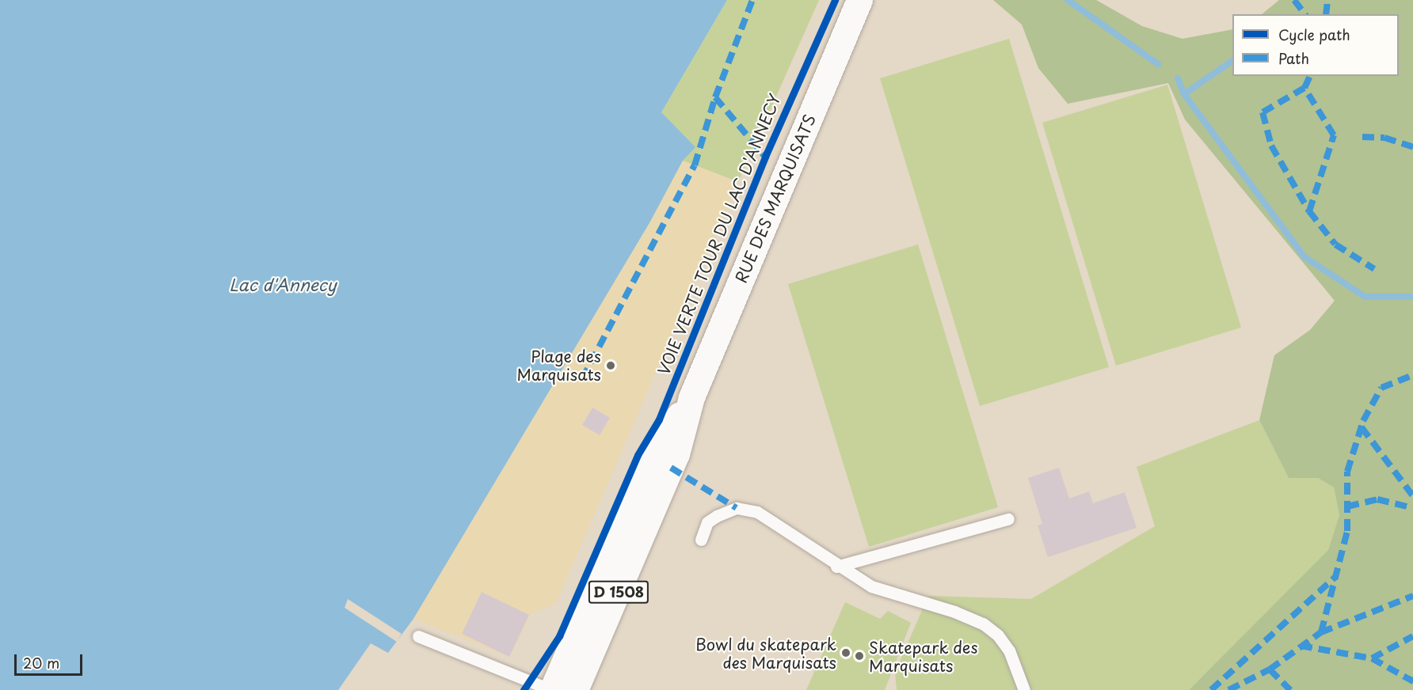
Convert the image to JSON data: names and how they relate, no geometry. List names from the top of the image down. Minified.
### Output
{"streets":{"main road":["RUE DES MARQUISATS","D 1508"],"cycle path":["VOIE VERTE TOUR DU LAC D'ANNECY"]},"water":["Lac d'Annecy"],"places":["Plage des Marquisats","Bowl du skatepark des Marquisats","Skatepark des Marquisats"],"legend":["Cycle path","Path"],"scale_bar":"20 m"}
